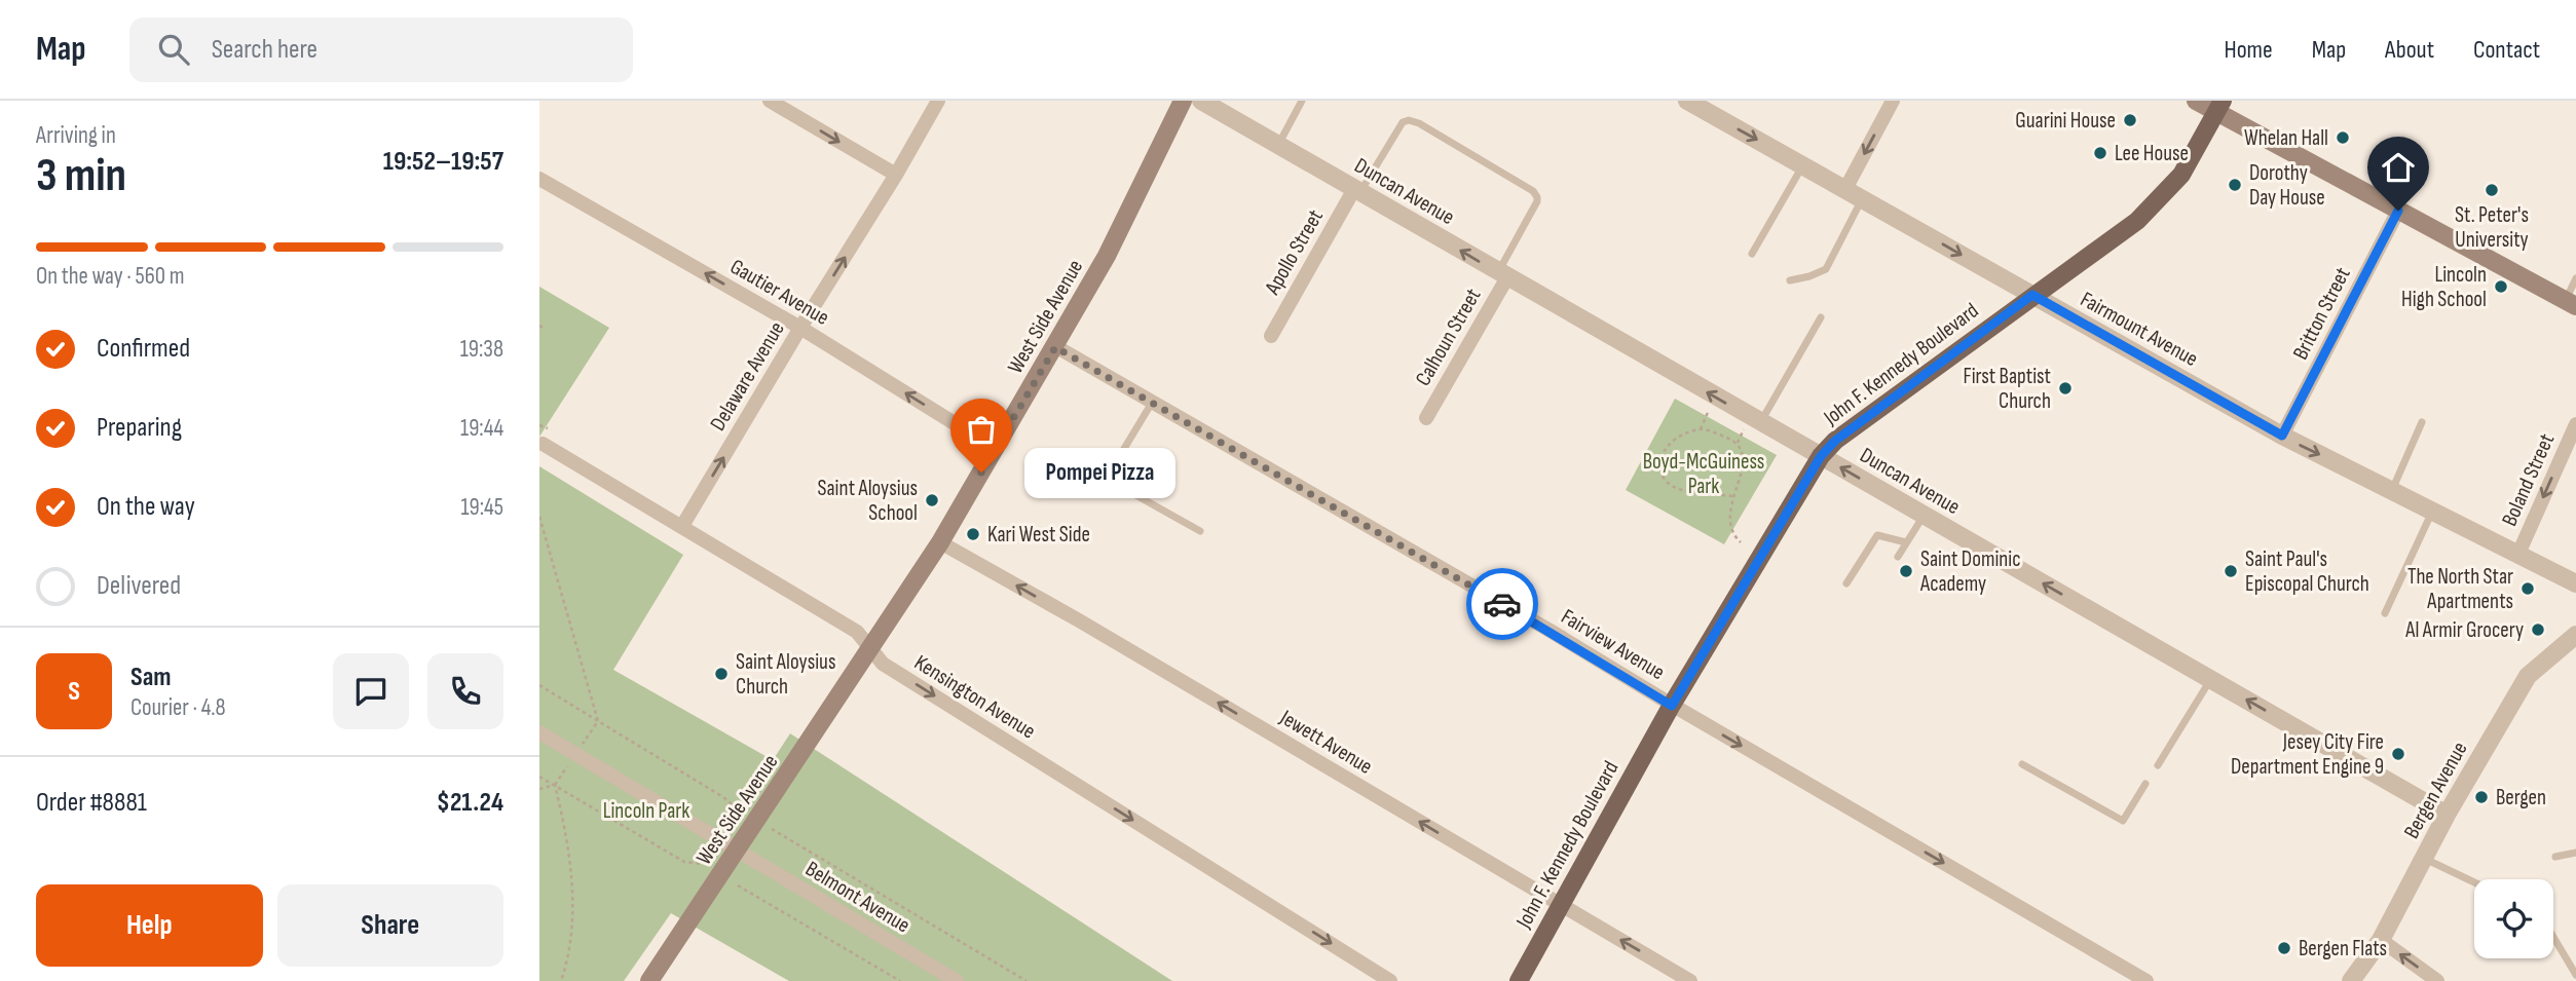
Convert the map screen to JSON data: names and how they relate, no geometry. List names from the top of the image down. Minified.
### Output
{"streets":{"main road":["West Side Avenue","John F. Kennedy Boulevard"],"street":["Duncan Avenue","Apollo Street","Gautier Avenue","Britton Street","Fairmount Avenue","Calhoun Street","Delaware Avenue","Boland Street","Fairview Avenue","Kensington Avenue","Jewett Avenue","Bergen Avenue","Belmont Avenue"]},"crossings":[["Duncan Avenue","Apollo Street"],["Duncan Avenue","Calhoun Street"],["Duncan Avenue","John F. Kennedy Boulevard"],["Duncan Avenue","Bergen Avenue"],["Gautier Avenue","West Side Avenue"],["Gautier Avenue","Delaware Avenue"],["Britton Street","Fairmount Avenue"],["West Side Avenue","Fairview Avenue"],["West Side Avenue","Kensington Avenue"],["West Side Avenue","Jewett Avenue"],["West Side Avenue","Belmont Avenue"],["Fairmount Avenue","John F. Kennedy Boulevard"],["Fairmount Avenue","Boland Street"],["John F. Kennedy Boulevard","Fairview Avenue"],["John F. Kennedy Boulevard","Jewett Avenue"],["Delaware Avenue","Kensington Avenue"]],"one_way":["Duncan Avenue","Gautier Avenue","Fairmount Avenue","Delaware Avenue","Boland Street","Fairview Avenue","Kensington Avenue","Jewett Avenue"],"parks":["Boyd-McGuiness Park","Lincoln Park"],"places":["Guarini House","Whelan Hall","Lee House","Dorothy Day House","St. Peter's University","Lincoln High School","First Baptist Church","Pompei Pizza","Saint Aloysius School","Kari West Side","Saint Dominic Academy","Saint Paul's Episcopal Church","The North Star Apartments","Al Armir Grocery","Saint Aloysius Church","Jesey City Fire Department Engine 9","Bergen","Bergen Flats"],"page":{"header":"Map","search":"Search here","nav":["Home","Map","About","Contact"],"heading":["3 min","Arriving in","19:52–19:57"],"panel":["Sam","Courier · 4.8","Order #8881","$21.24"],"bar":"On the way · 560 m","list":[["Confirmed","19:38"],["Preparing","19:44"],["On the way","19:45"],"Delivered"],"bubble":"Pompei Pizza","round":"S","buttons":["Help","Share"]}}
